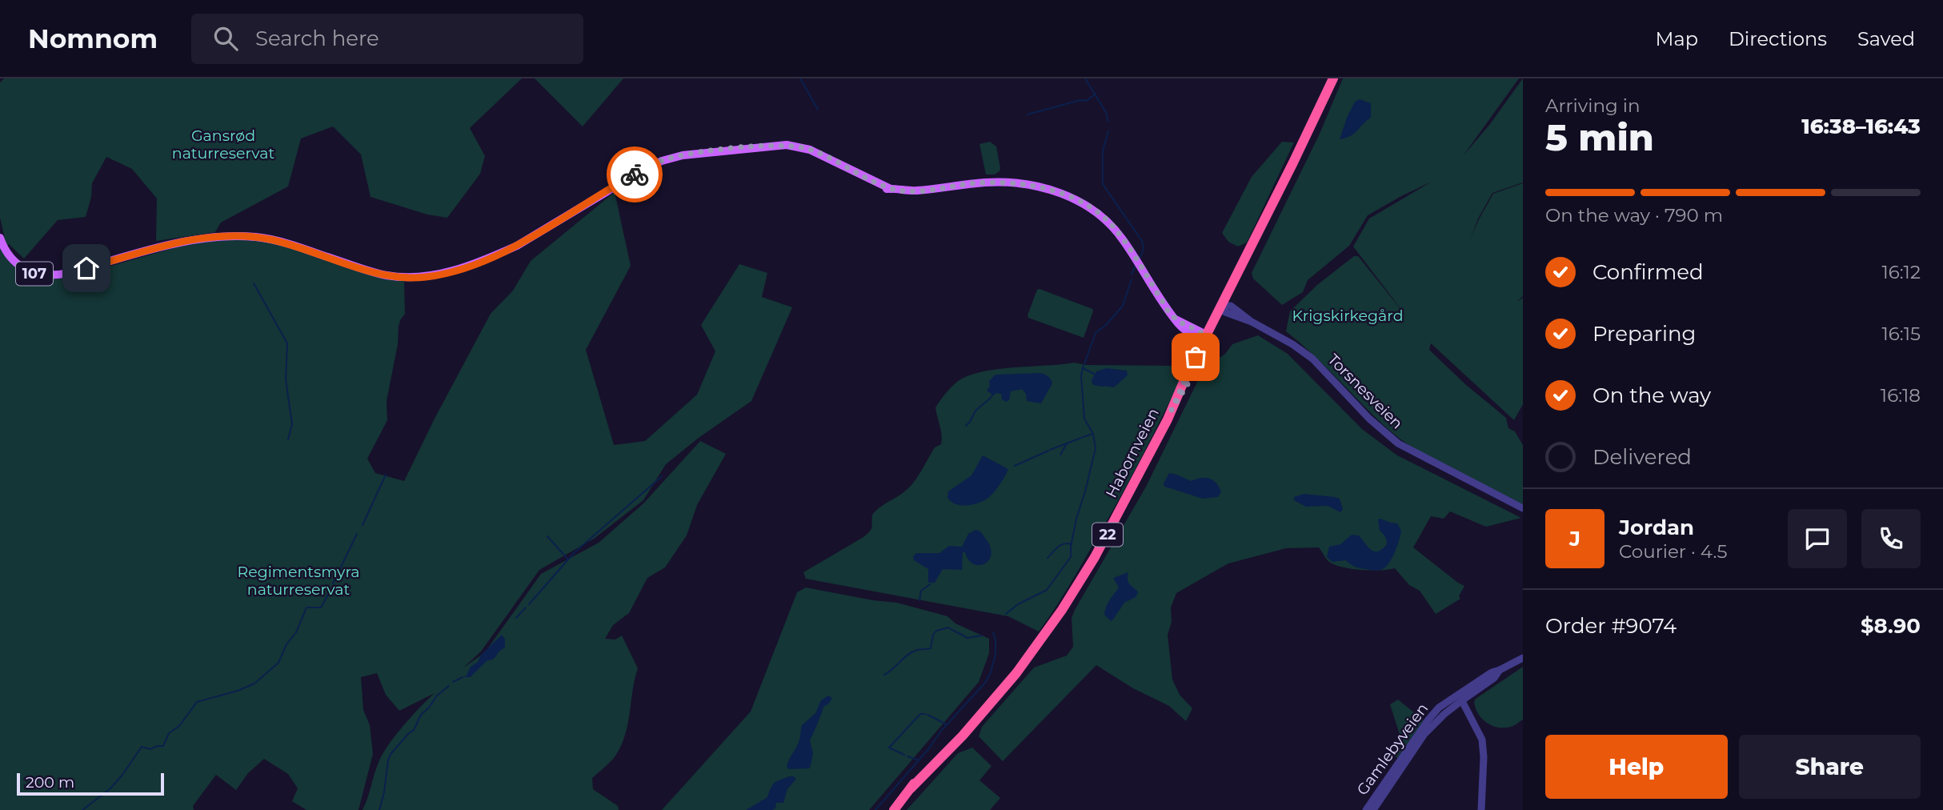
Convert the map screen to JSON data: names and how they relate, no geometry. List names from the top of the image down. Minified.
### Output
{"streets":{"highway":["Habornveien","22"],"main road":["107"],"street":["Torsnesveien","Gamlebyveien"]},"crossings":[["107","Habornveien"],["Torsnesveien","Habornveien"]],"parks":["Gansrød naturreservat","Krigskirkegård","Regimentsmyra naturreservat"],"scale_bar":"200 m","page":{"header":"Nomnom","search":"Search here","nav":["Map","Directions","Saved"],"heading":["5 min","Arriving in","16:38–16:43"],"panel":["Jordan","Courier · 4.5","Order #9074","$8.90"],"bar":"On the way · 790 m","list":[["Confirmed","16:12"],["Preparing","16:15"],["On the way","16:18"],"Delivered"],"round":"J","buttons":["Help","Share"],"scale":"200 m"}}
